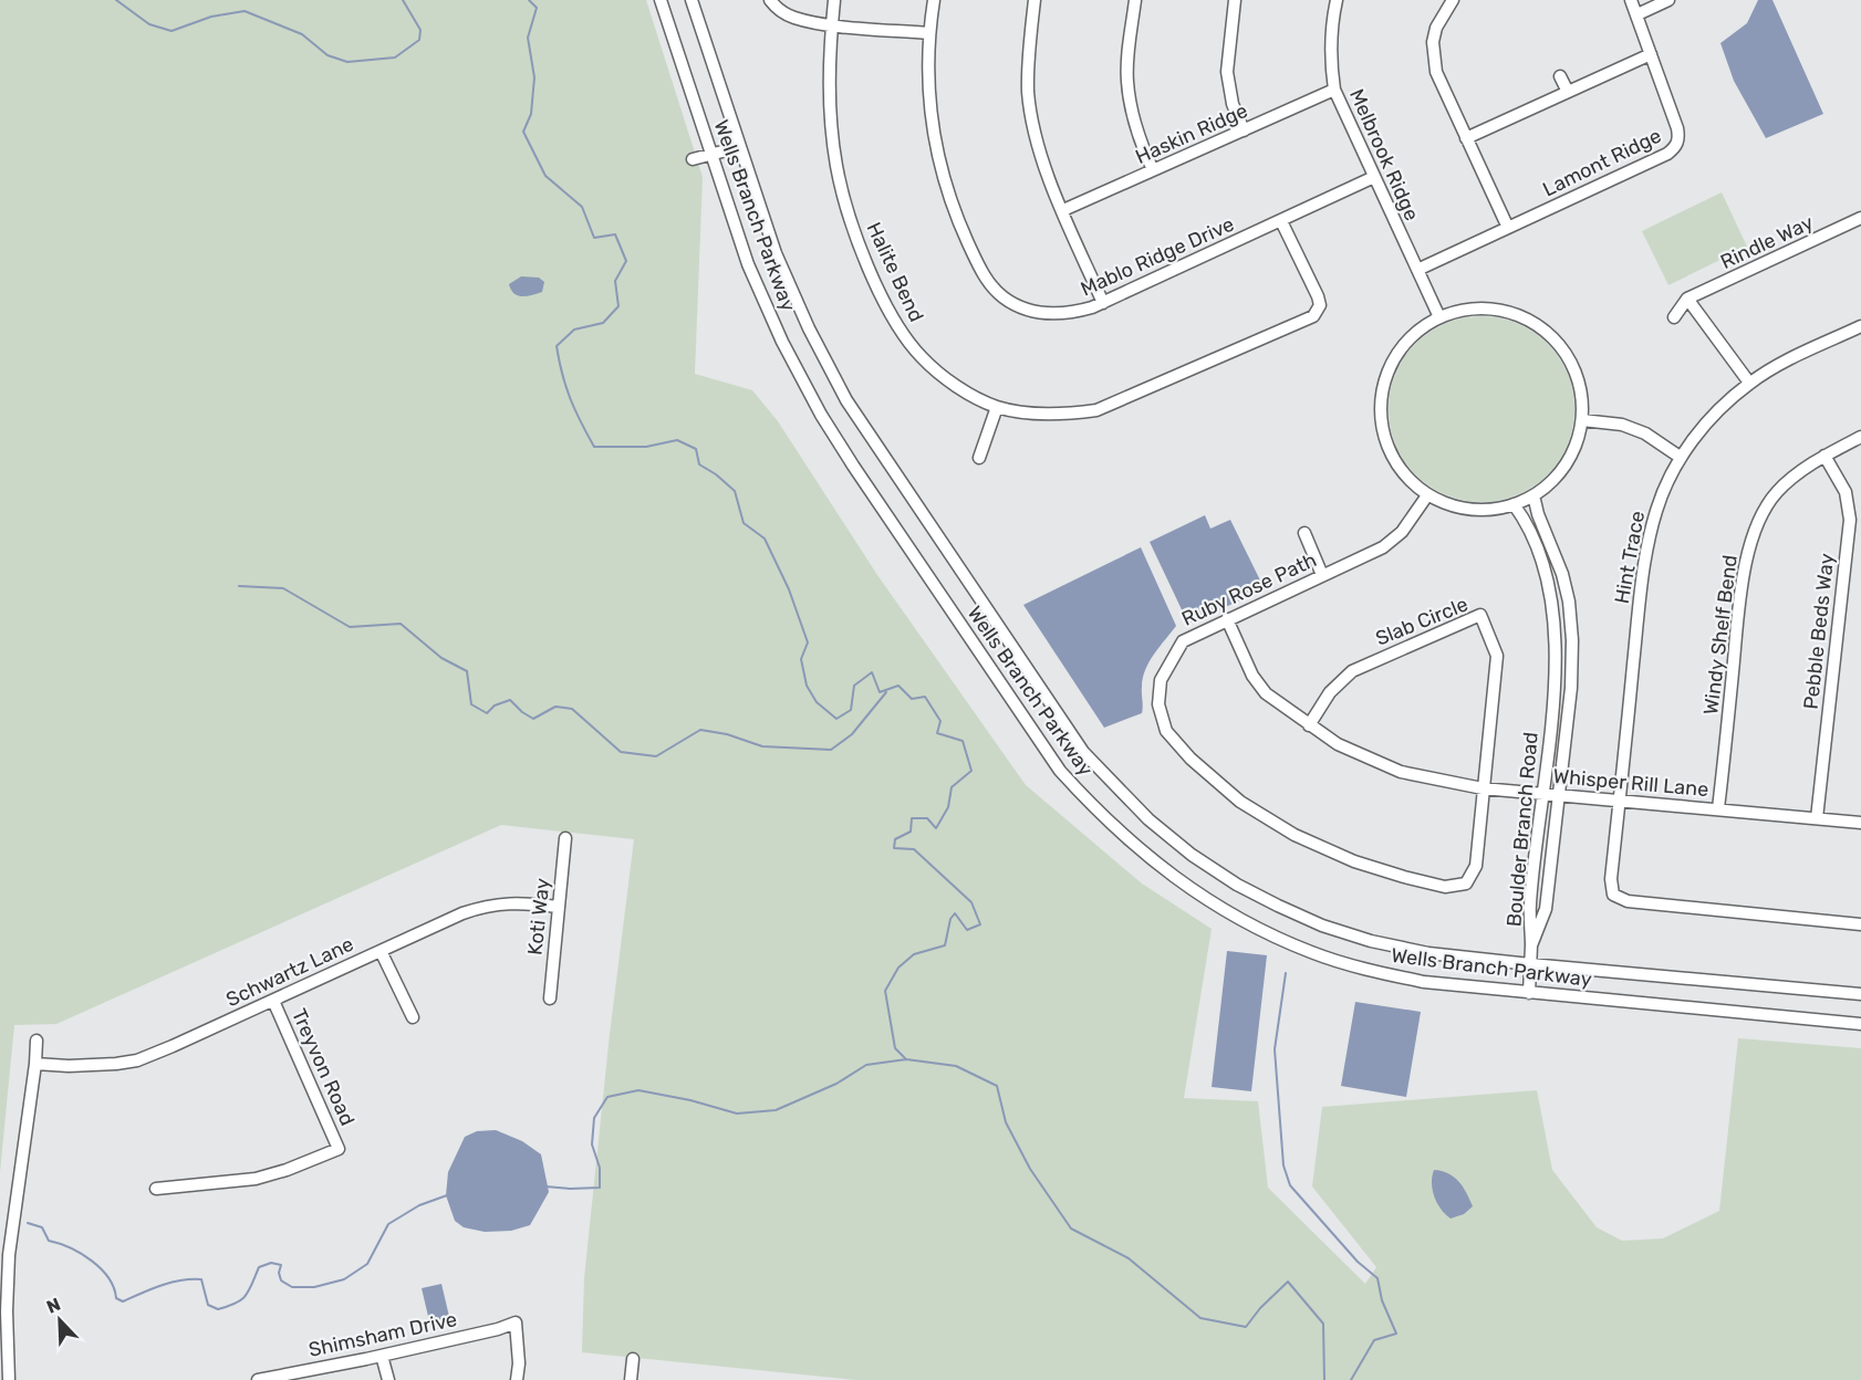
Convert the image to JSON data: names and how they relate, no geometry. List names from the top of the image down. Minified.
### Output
{"streets":{"street":["Haskin Ridge","Melbrook Ridge","Lamont Ridge","Wells Branch Parkway","Rindle Way","Mablo Ridge Drive","Halite Bend","Hint Trace","Ruby Rose Path","Slab Circle","Pebble Beds Way","Windy Shelf Bend","Whisper Rill Lane","Boulder Branch Road","Koti Way","Schwartz Lane","Treyvon Road","Shimsham Drive"]},"crossings":[["Haskin Ridge","Melbrook Ridge"],["Melbrook Ridge","Lamont Ridge"],["Melbrook Ridge","Mablo Ridge Drive"],["Melbrook Ridge","Ruby Rose Path"],["Melbrook Ridge","Boulder Branch Road"],["Mablo Ridge Drive","Halite Bend"],["Hint Trace","Whisper Rill Lane"],["Ruby Rose Path","Slab Circle"],["Ruby Rose Path","Whisper Rill Lane"],["Ruby Rose Path","Boulder Branch Road"],["Slab Circle","Whisper Rill Lane"],["Pebble Beds Way","Windy Shelf Bend"],["Pebble Beds Way","Whisper Rill Lane"],["Windy Shelf Bend","Whisper Rill Lane"],["Whisper Rill Lane","Boulder Branch Road"],["Koti Way","Schwartz Lane"],["Schwartz Lane","Treyvon Road"]],"north":"top left"}
